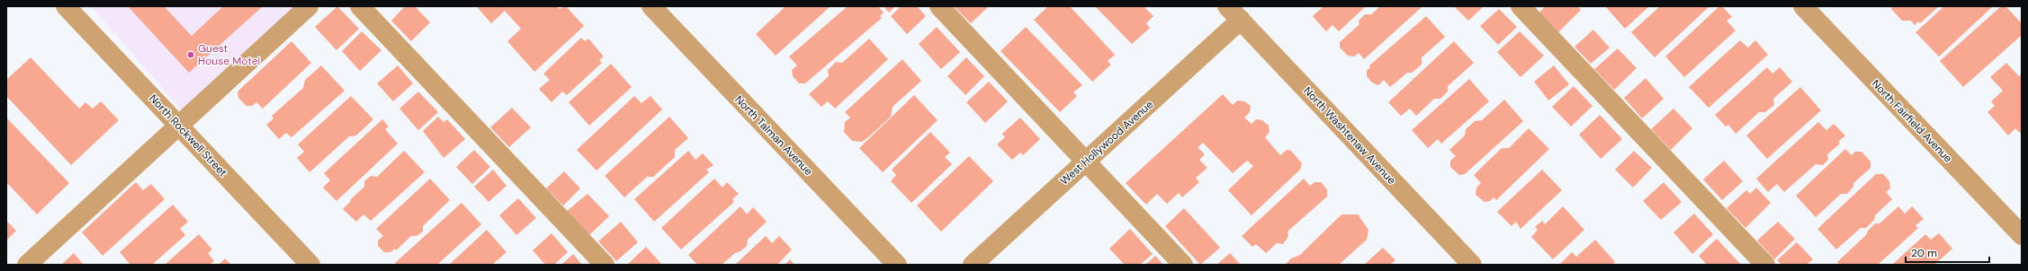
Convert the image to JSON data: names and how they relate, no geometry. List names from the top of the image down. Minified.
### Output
{"streets":{"street":["North Fairfield Avenue","North Rockwell Street","North Talman Avenue","North Washtenaw Avenue","West Hollywood Avenue"]},"crossings":[["North Washtenaw Avenue","West Hollywood Avenue"]],"places":["Guest House Motel"],"scale_bar":"20 m"}
